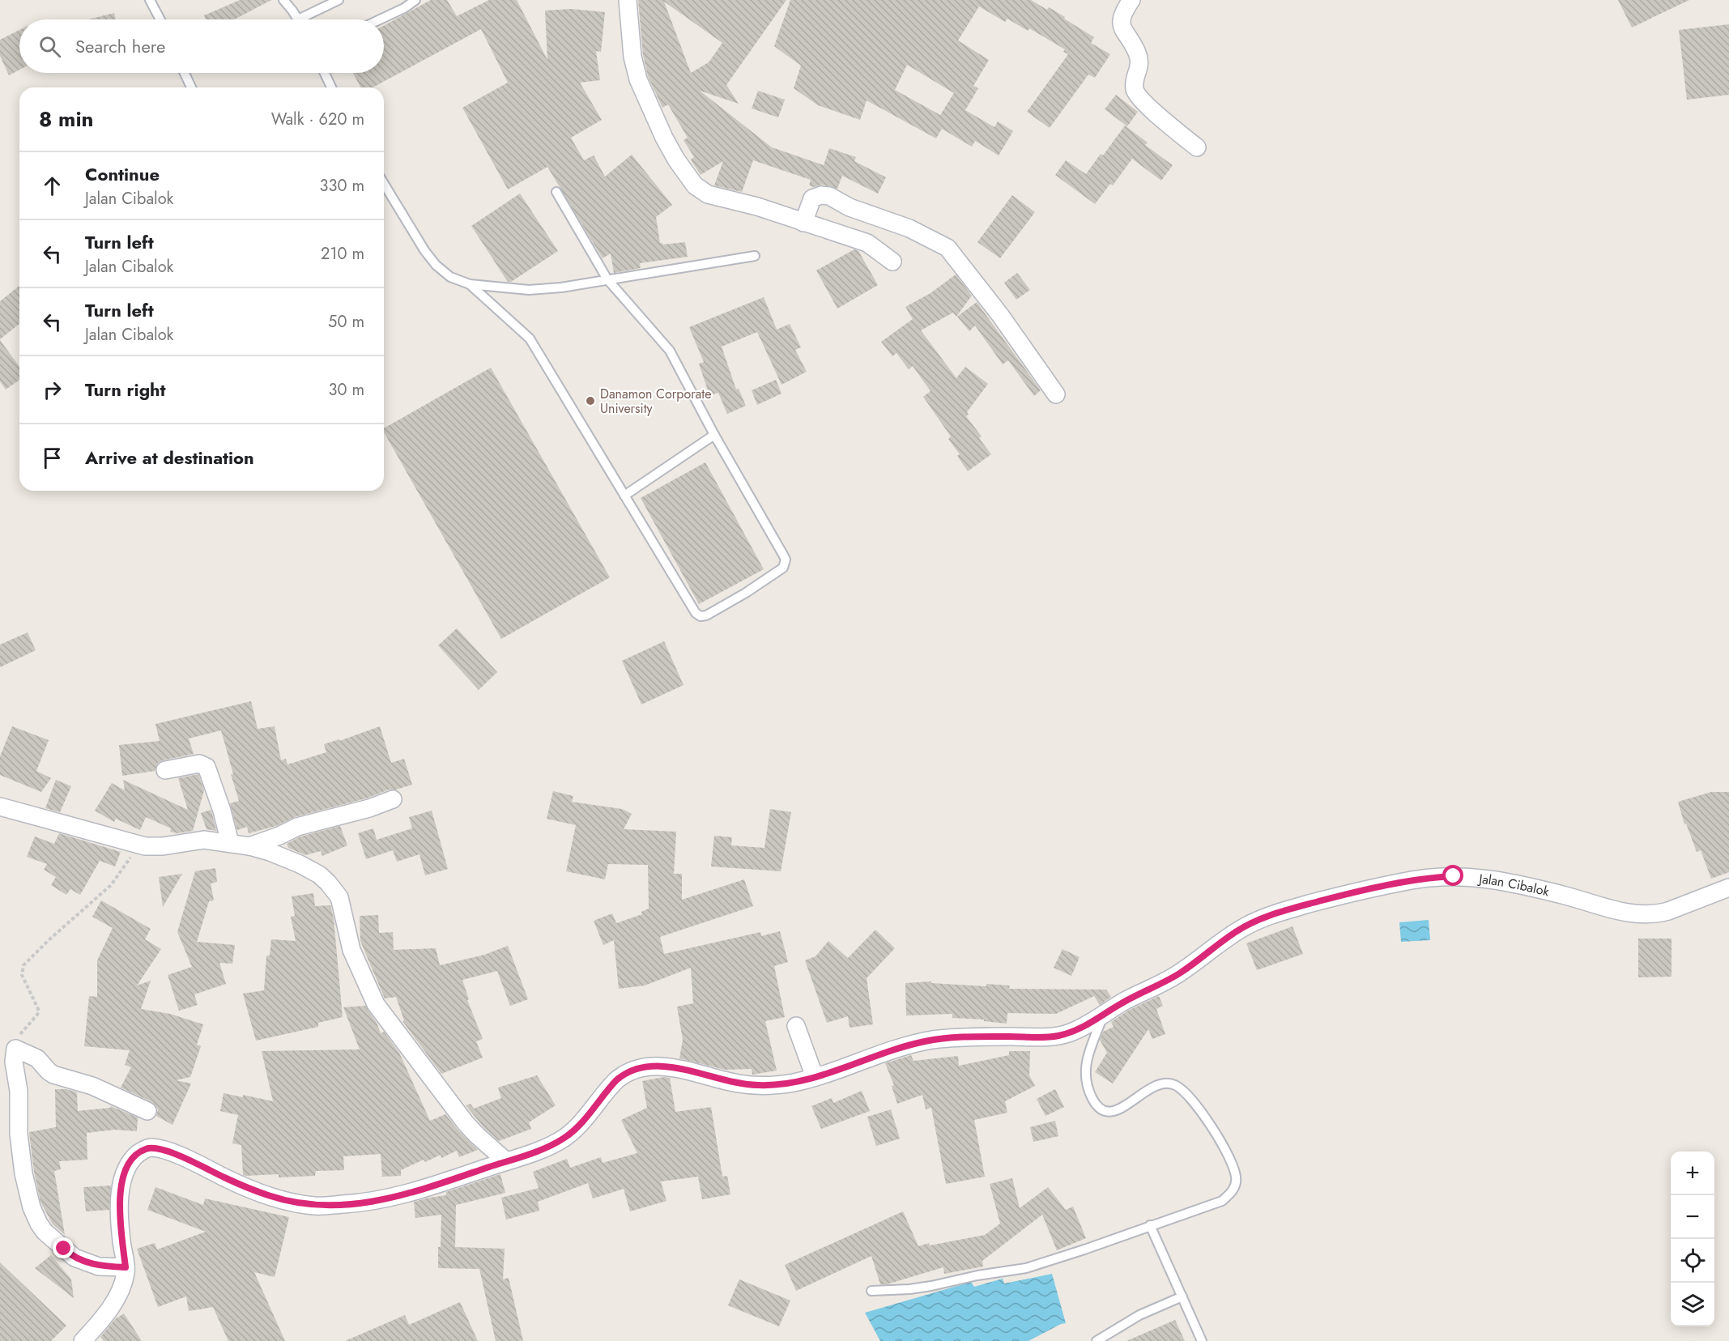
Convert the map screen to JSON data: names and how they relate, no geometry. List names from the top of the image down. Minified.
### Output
{"streets":{"street":["Jalan Cibalok"]},"places":["Danamon Corporate University"],"page":{"search":"Search here","heading":["8 min","Walk · 620 m"],"list":[["Continue","Jalan Cibalok","330 m"],["Turn left","Jalan Cibalok","210 m"],["Turn left","Jalan Cibalok","50 m"],["Turn right","30 m"],"Arrive at destination"],"map_buttons":["+","−"]}}
